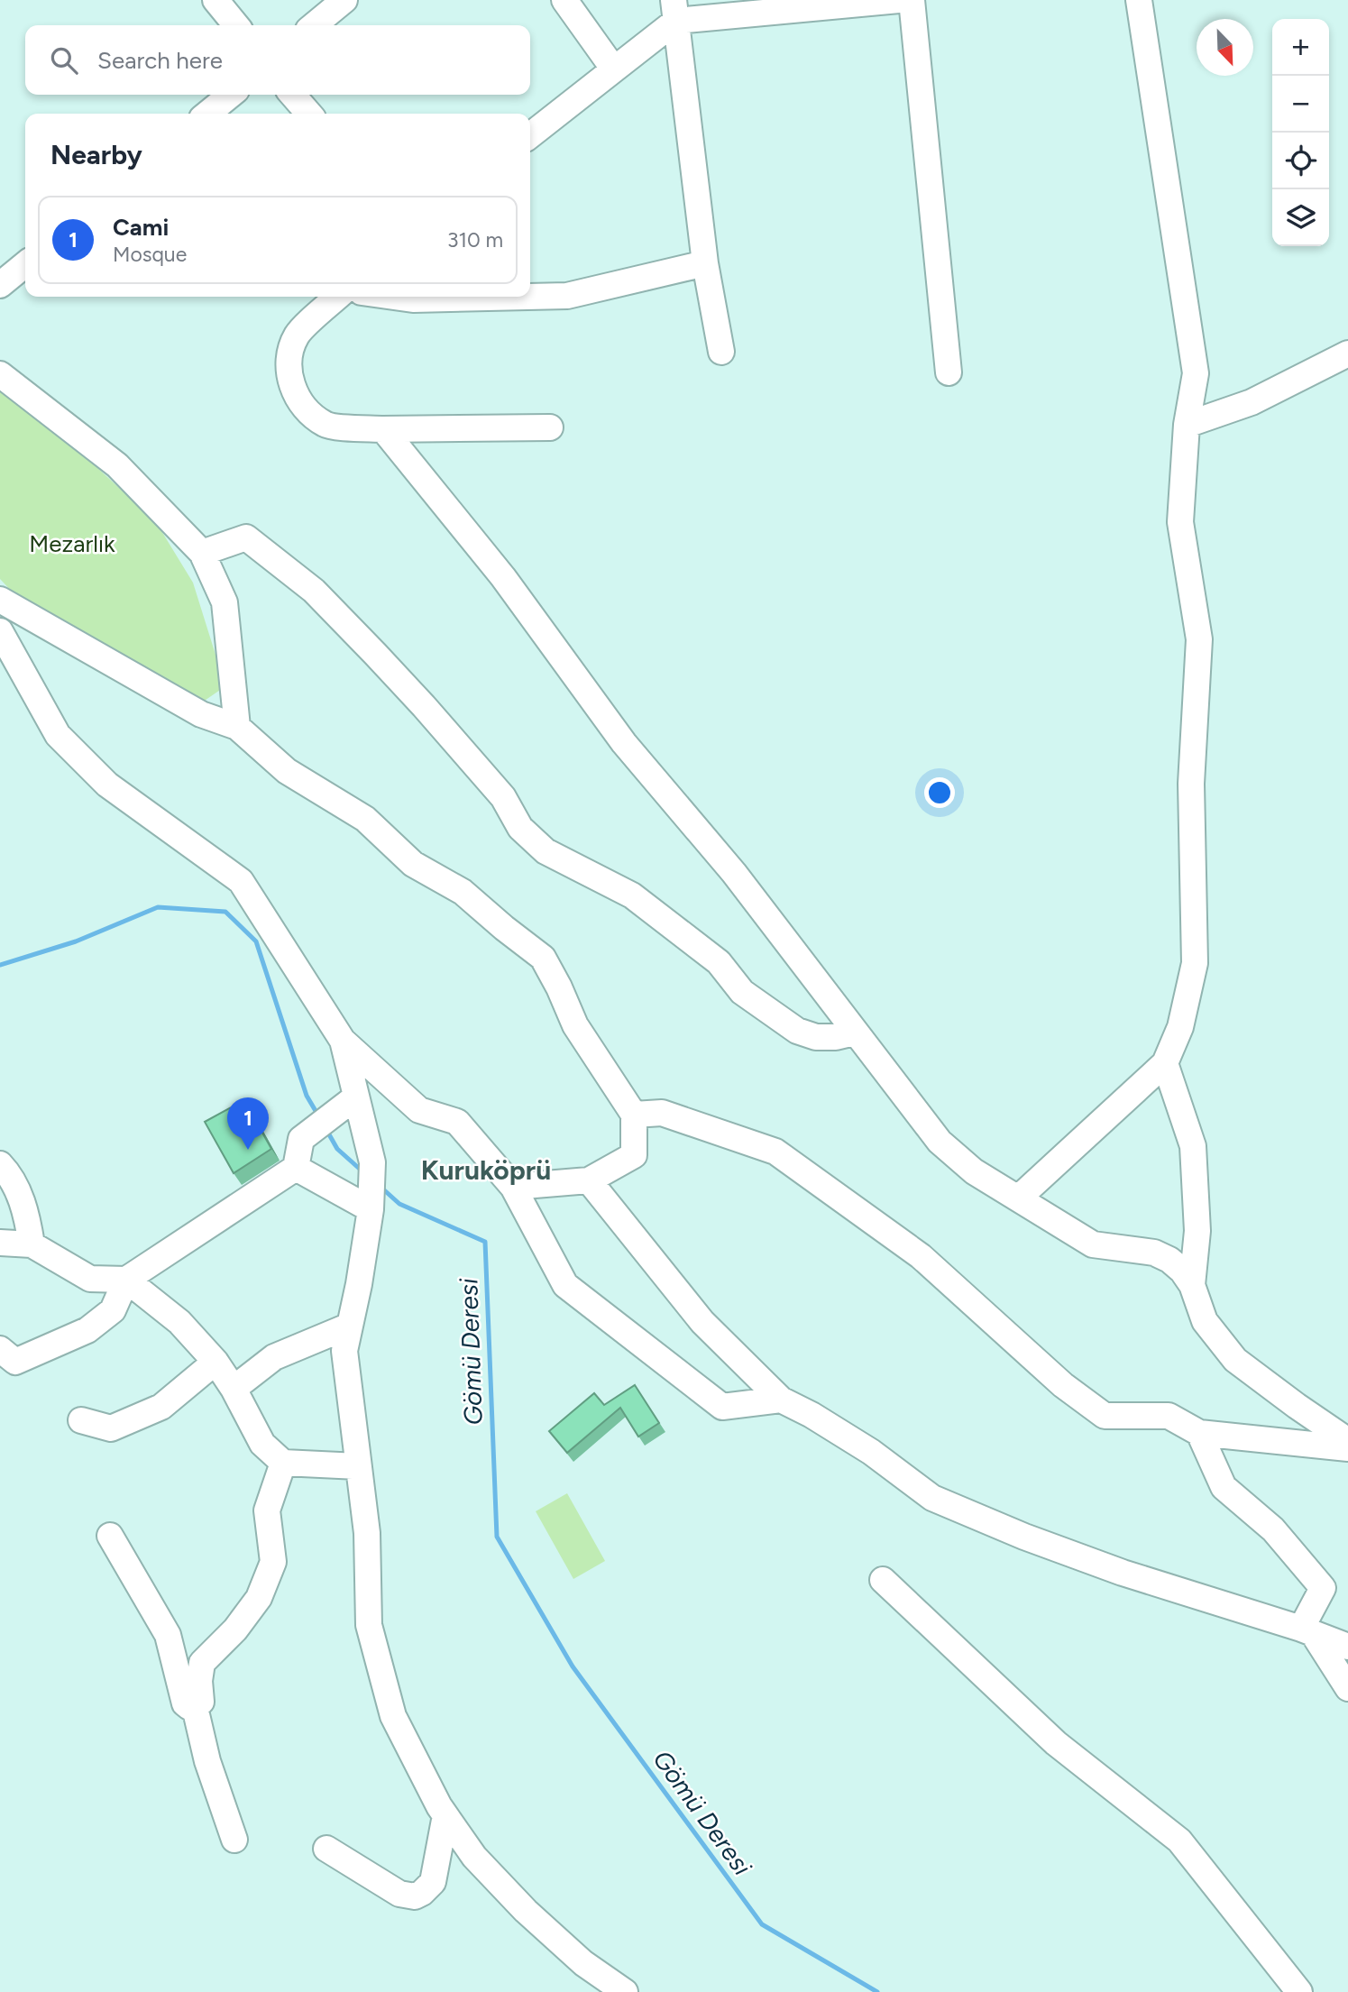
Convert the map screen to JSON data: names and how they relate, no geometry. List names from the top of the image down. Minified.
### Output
{"districts":["Kuruköprü"],"water":["Gömü Deresi"],"parks":["Mezarlık"],"north":"bottom right","page":{"map_buttons":["+","−"],"search":"Search here","heading":"Nearby","list":[{"mark":"1","name":"Cami","note":"Mosque","value":"310 m"}],"pins":"1"}}
